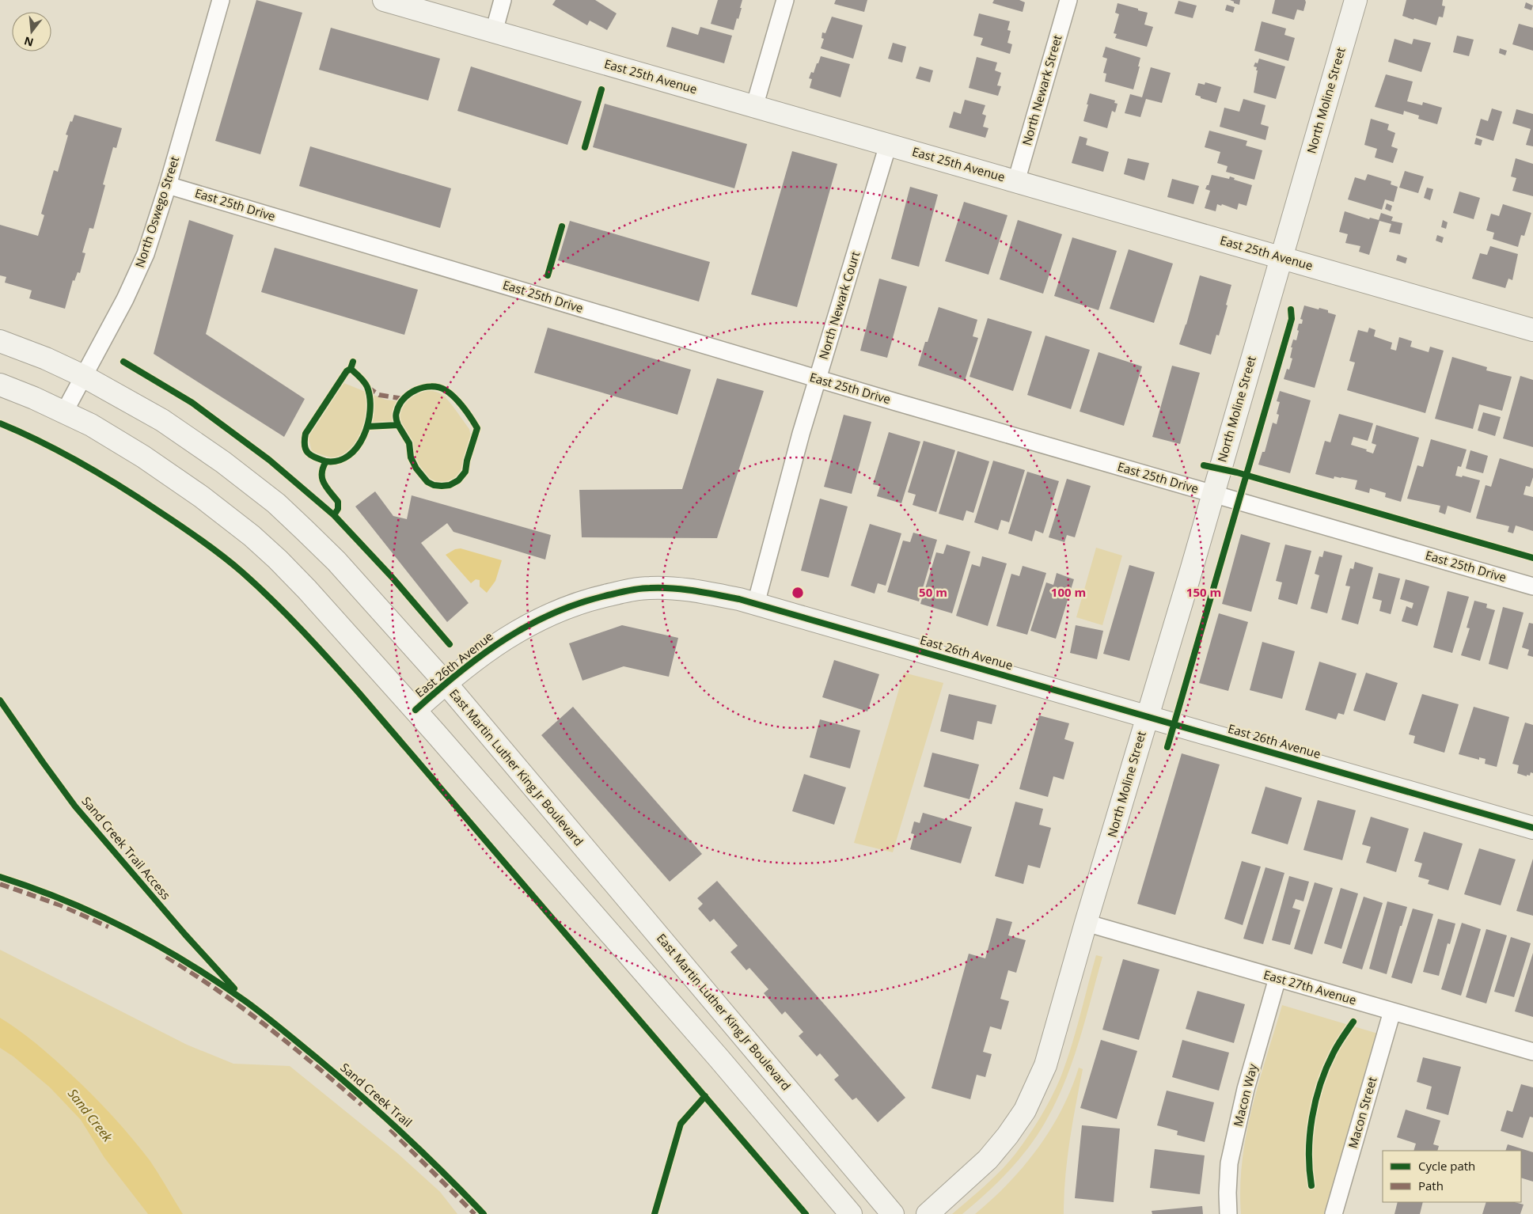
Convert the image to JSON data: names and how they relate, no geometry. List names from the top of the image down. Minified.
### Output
{"streets":{"street":["East 25th Avenue","North Newark Street","North Moline Street","East 25th Drive","North Oswego Street","North Newark Court","East 26th Avenue","East Martin Luther King Jr Boulevard","East 27th Avenue","Macon Way","Macon Street"],"cycle path":["Sand Creek Trail Access","Sand Creek Trail"]},"crossings":[["East 25th Avenue","North Newark Street"],["East 25th Avenue","North Moline Street"],["East 25th Avenue","North Newark Court"],["North Moline Street","East 25th Drive"],["North Moline Street","East 26th Avenue"],["North Moline Street","East 27th Avenue"],["East 25th Drive","North Oswego Street"],["East 25th Drive","North Newark Court"],["North Oswego Street","East Martin Luther King Jr Boulevard"],["North Newark Court","East 26th Avenue"],["East 26th Avenue","East Martin Luther King Jr Boulevard"],["East 27th Avenue","Macon Way"],["East 27th Avenue","Macon Street"]],"water":["Sand Creek"],"legend":["Cycle path","Path"],"north":"bottom","rings":["50 m","100 m","150 m"]}
